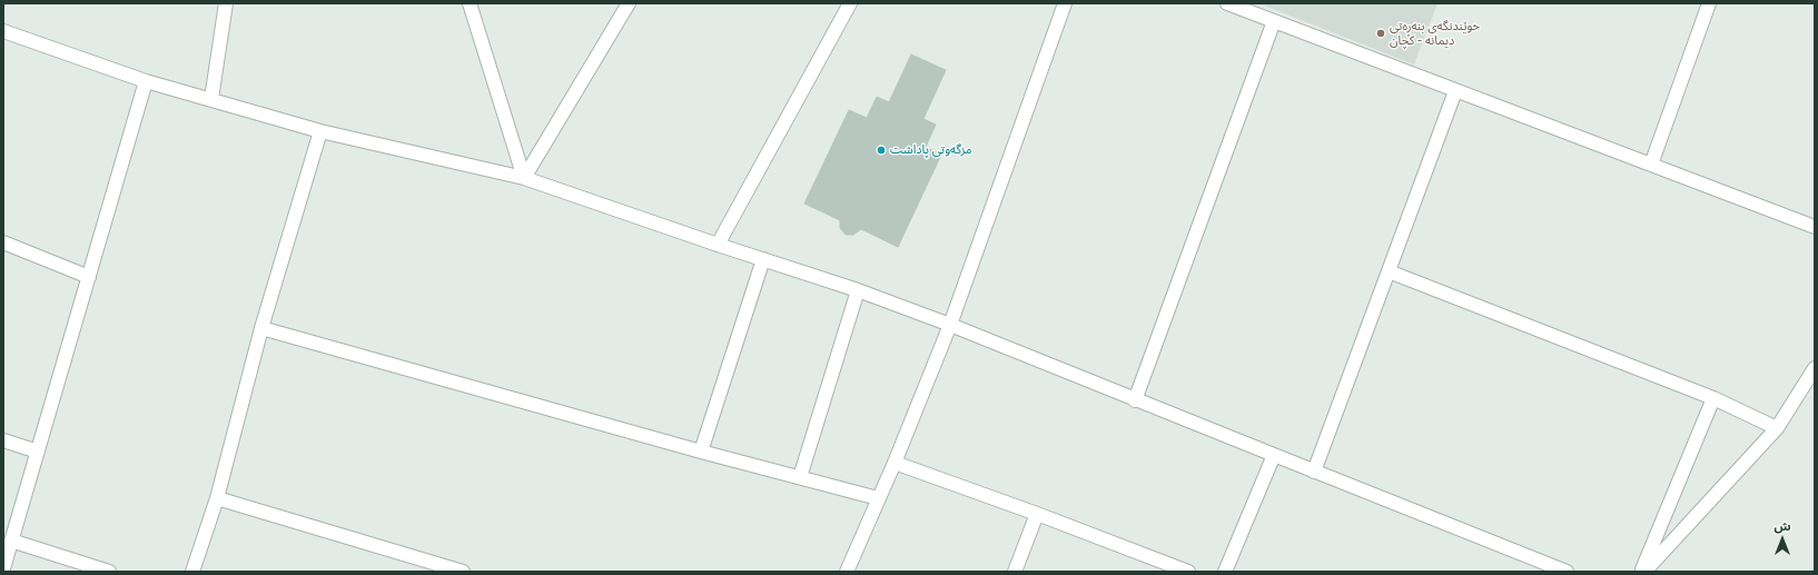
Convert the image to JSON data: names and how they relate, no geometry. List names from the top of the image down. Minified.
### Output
{"places":["خوێندنگەی بنەڕەتی دیمانە - کچان","مزگەوتی پاداشت"],"north":"top"}
